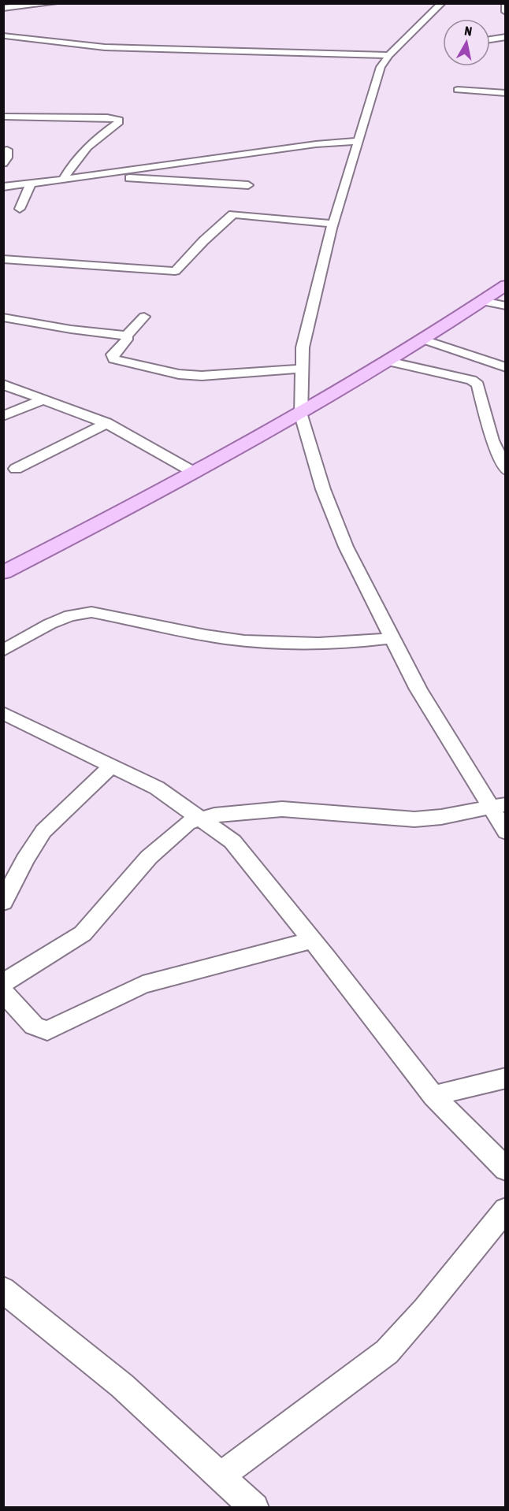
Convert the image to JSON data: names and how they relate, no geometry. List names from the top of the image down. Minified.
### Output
{"north":"top"}
